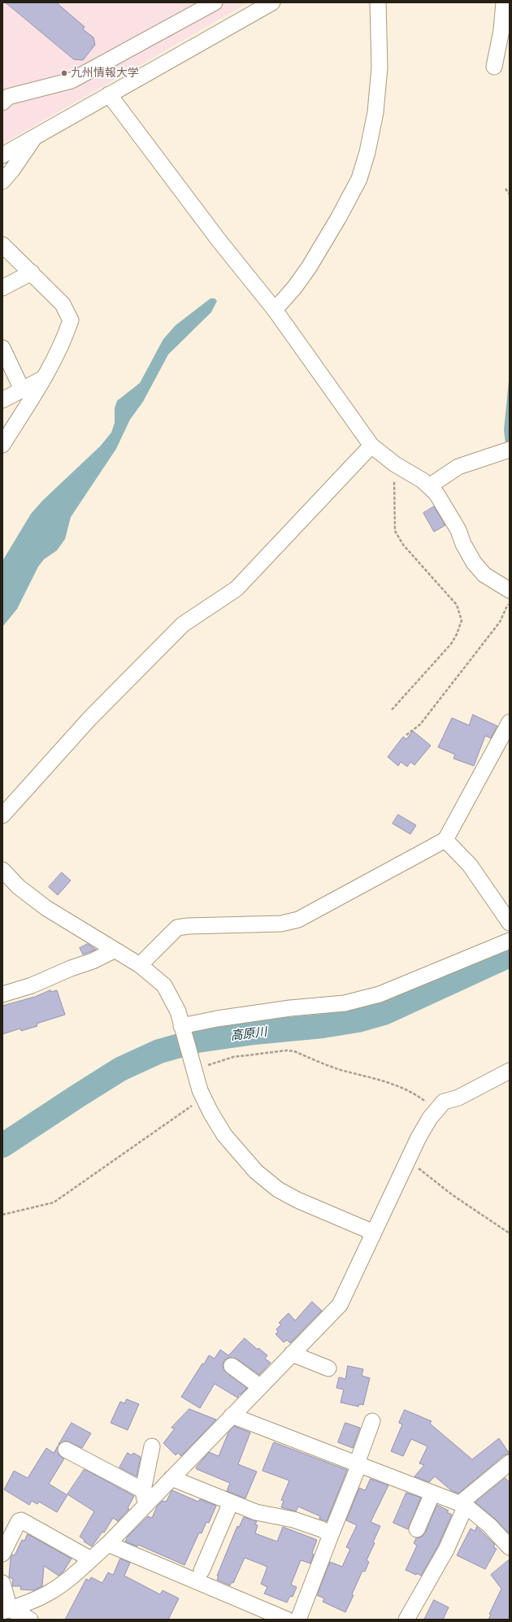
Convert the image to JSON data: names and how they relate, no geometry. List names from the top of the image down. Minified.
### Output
{"water":["高原川"],"places":["九州情報大学"]}
